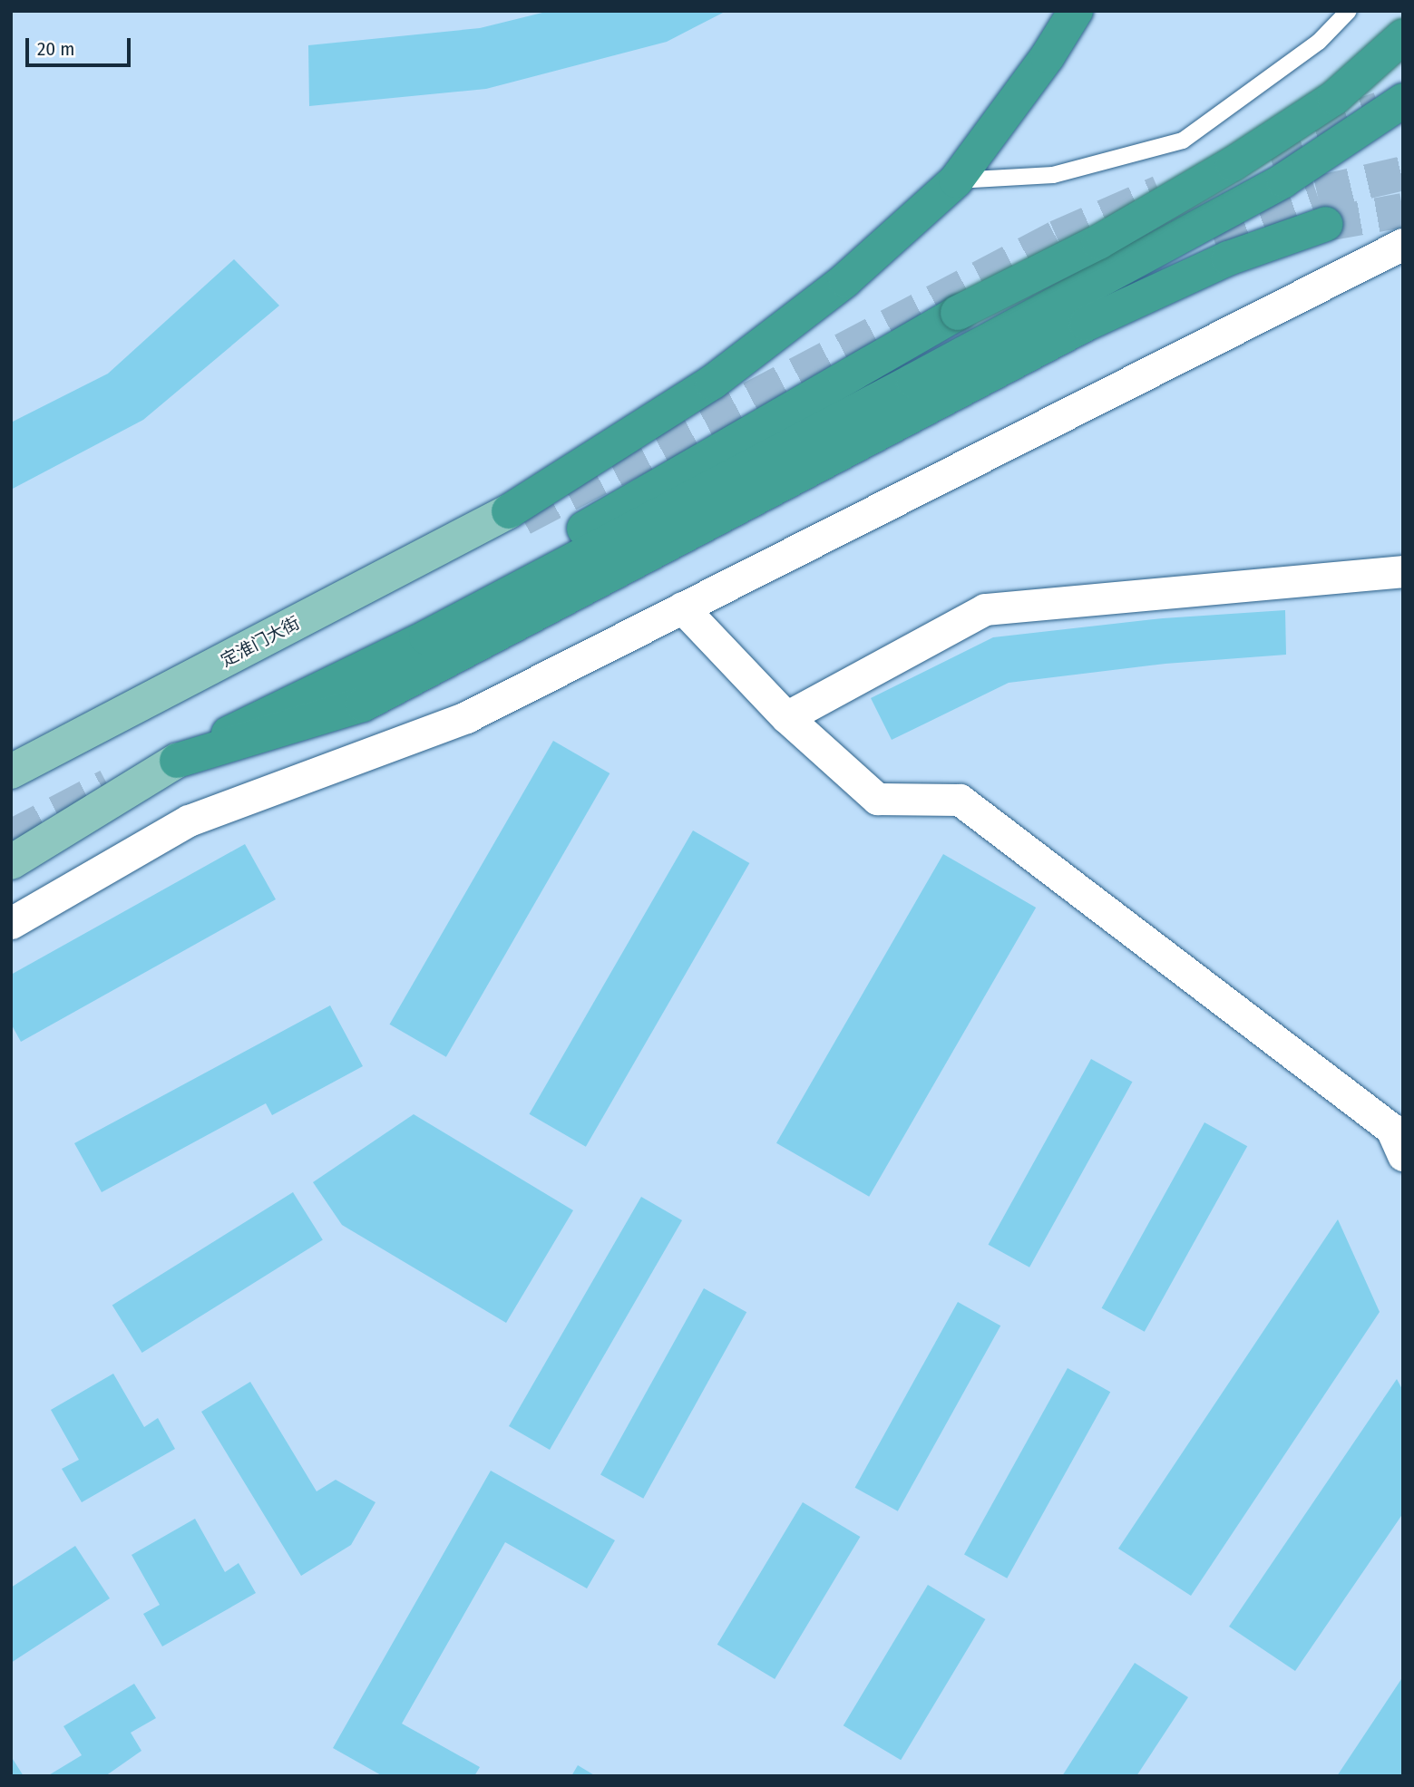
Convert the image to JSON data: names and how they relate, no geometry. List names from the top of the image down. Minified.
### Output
{"streets":{"main road":["定淮门大街"]},"scale_bar":"20 m"}
